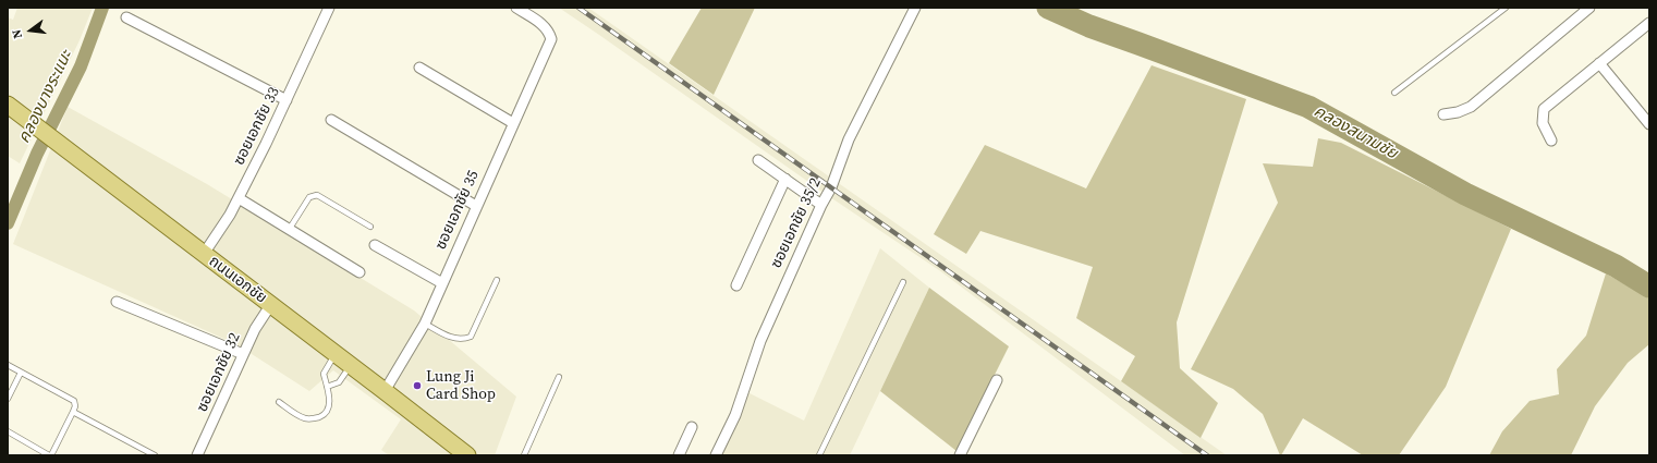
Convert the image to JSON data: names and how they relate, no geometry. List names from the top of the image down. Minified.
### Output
{"streets":{"main road":["ถนนเอกชัย"],"street":["ซอยเอกชัย 33","ซอยเอกชัย 35","ซอยเอกชัย 35/2","ซอยเอกชัย 32"]},"crossings":[["ซอยเอกชัย 33","ถนนเอกชัย"],["ซอยเอกชัย 35","ถนนเอกชัย"],["ถนนเอกชัย","ซอยเอกชัย 32"]],"water":["คลองบางระแนะ","คลองสนามชัย"],"places":["Lung Ji Card Shop"],"north":"left"}
